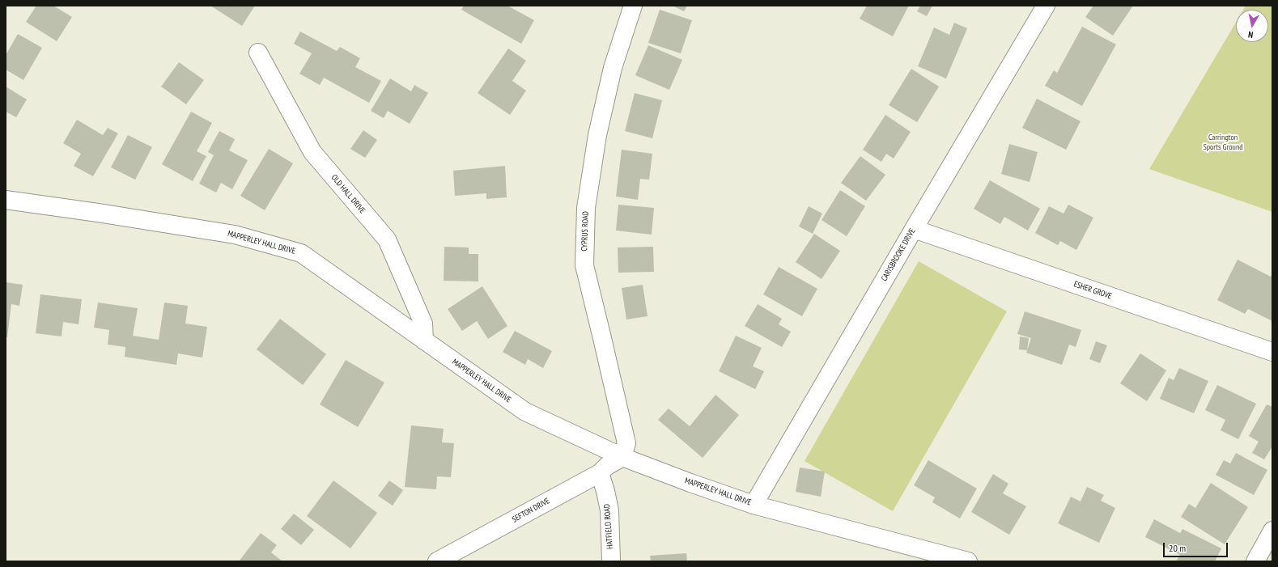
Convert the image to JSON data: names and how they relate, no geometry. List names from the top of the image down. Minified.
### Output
{"streets":{"street":["OLD HALL DRIVE","CYPRUS ROAD","MAPPERLEY HALL DRIVE","CARISBROOKE DRIVE","ESHER GROVE","SEFTON DRIVE","HATFIELD ROAD"]},"crossings":[["OLD HALL DRIVE","MAPPERLEY HALL DRIVE"],["CYPRUS ROAD","MAPPERLEY HALL DRIVE"],["CYPRUS ROAD","SEFTON DRIVE"],["MAPPERLEY HALL DRIVE","CARISBROOKE DRIVE"],["MAPPERLEY HALL DRIVE","SEFTON DRIVE"],["CARISBROOKE DRIVE","ESHER GROVE"],["SEFTON DRIVE","HATFIELD ROAD"]],"parks":["Carrington Sports Ground"],"scale_bar":"20 m","north":"bottom"}
